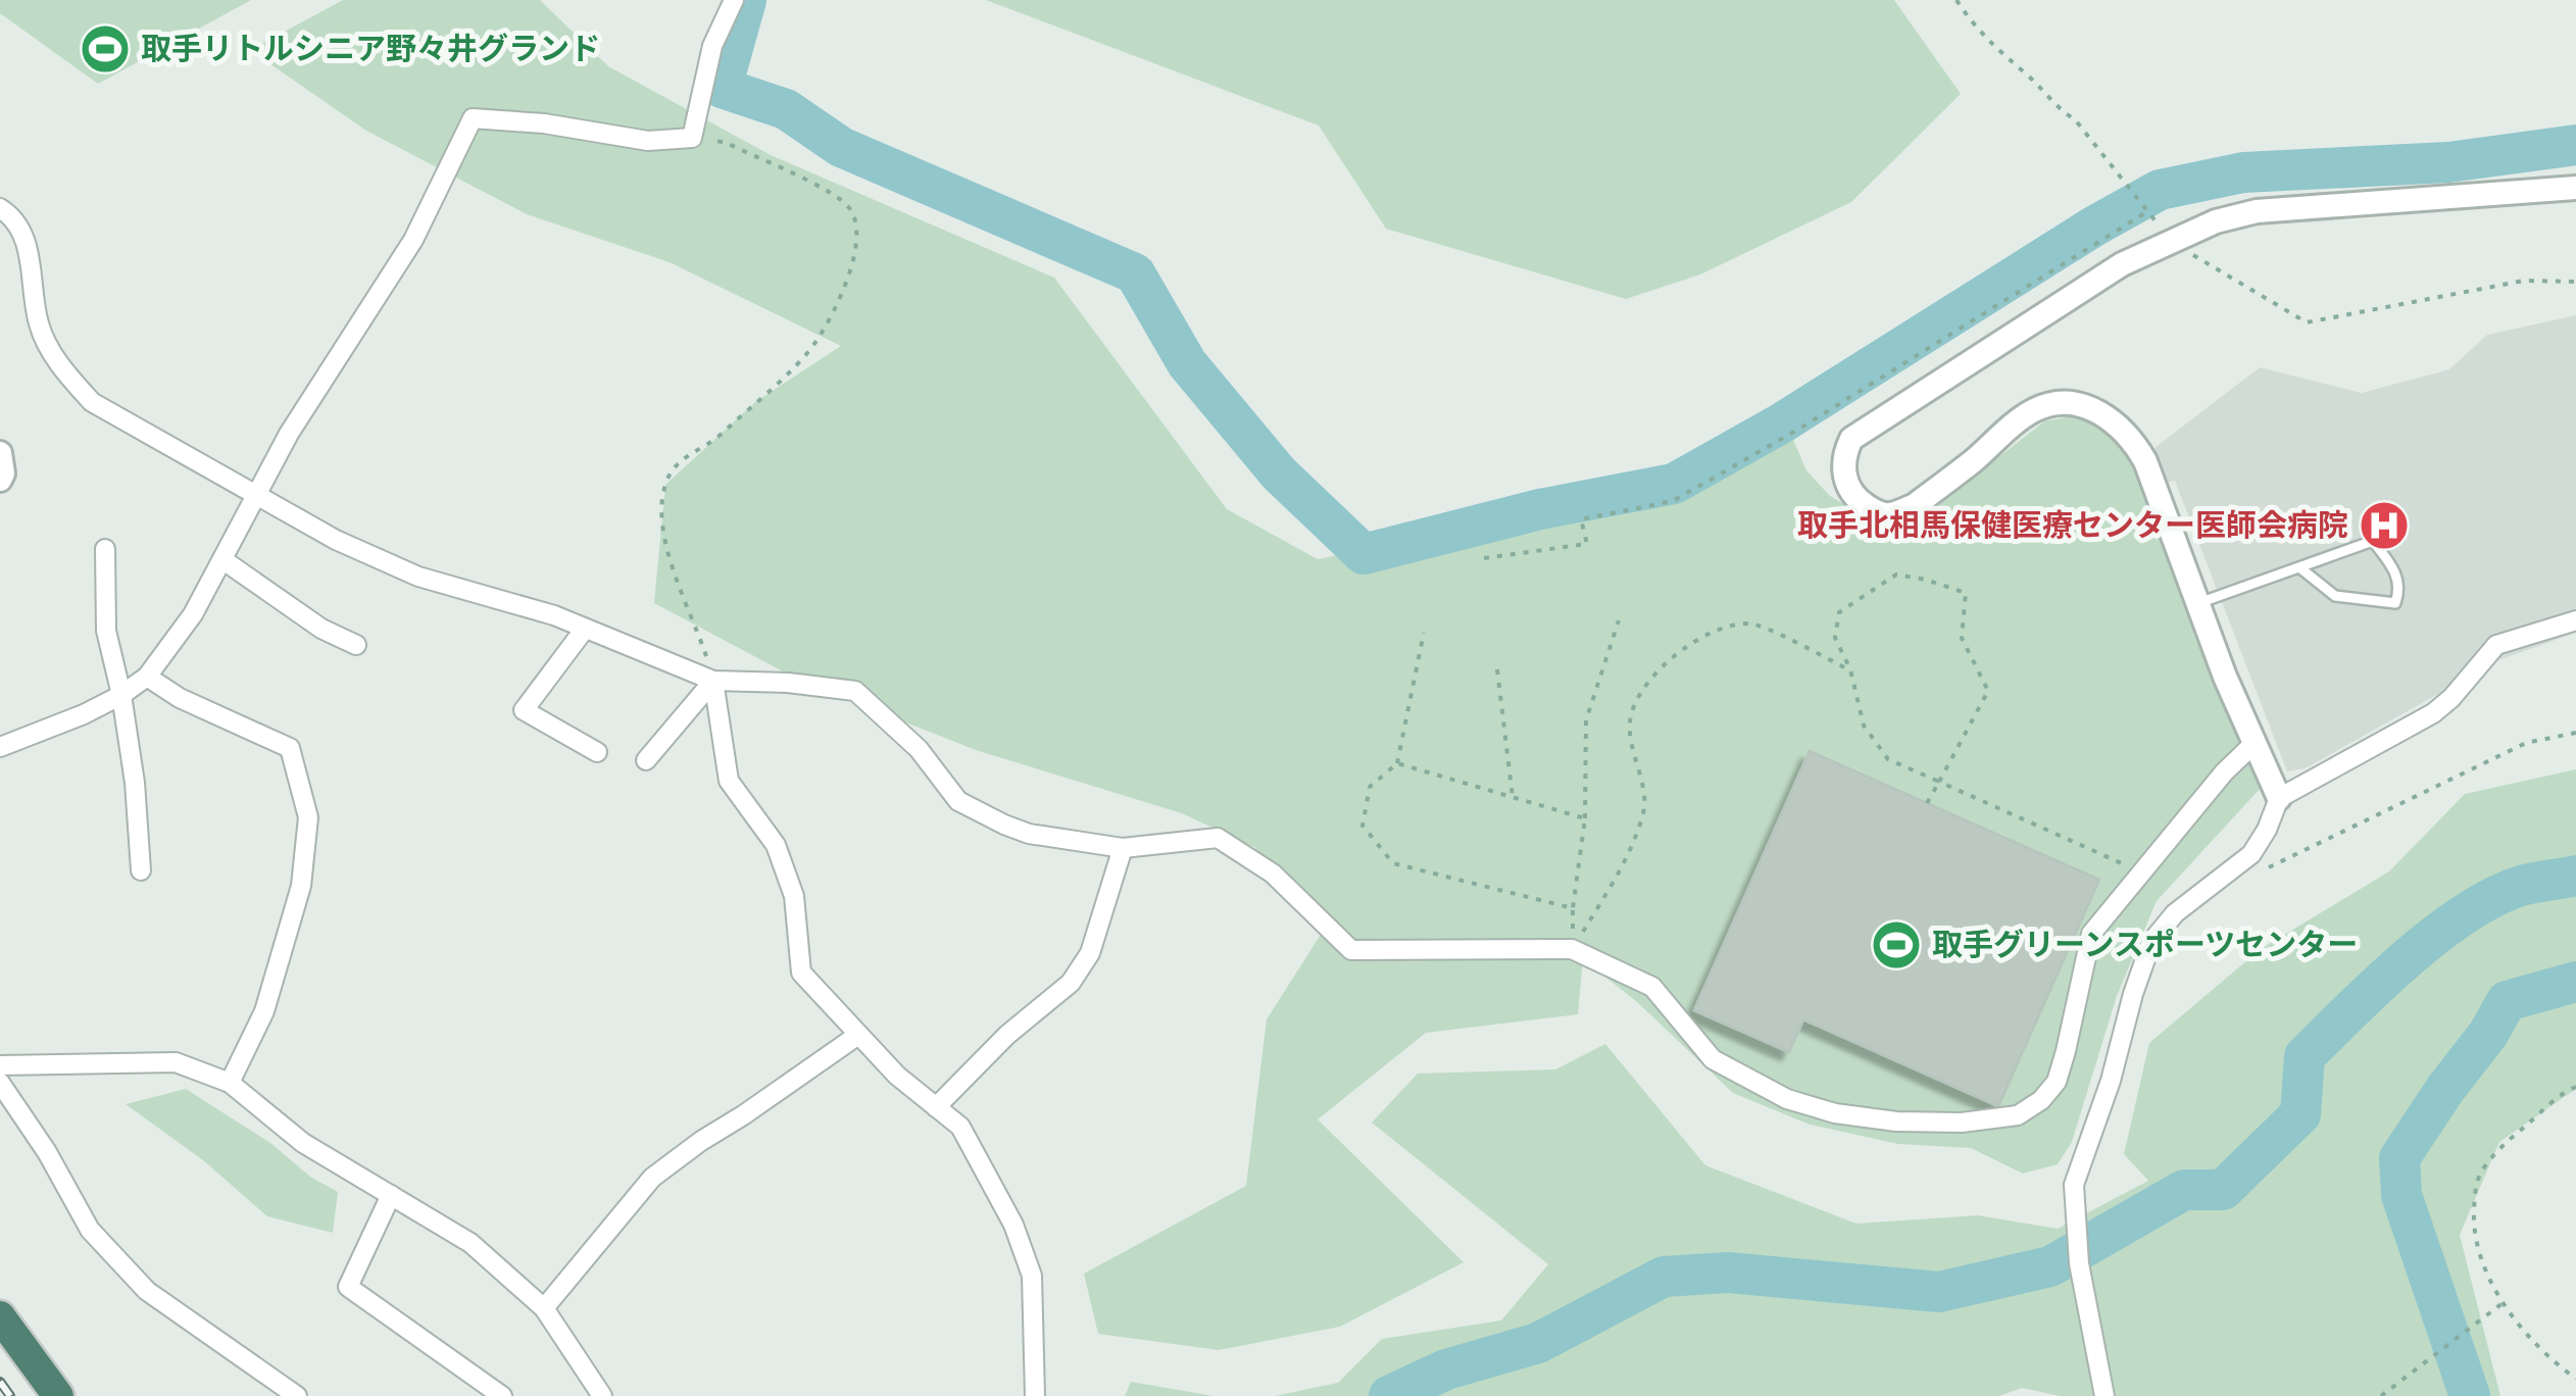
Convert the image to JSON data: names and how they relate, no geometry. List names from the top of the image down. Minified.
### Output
{"places":{"sports":["取手リトルシニア野々井グランド","取手グリーンスポーツセンター"],"hospital":["取手北相馬保健医療センター医師会病院"]}}
